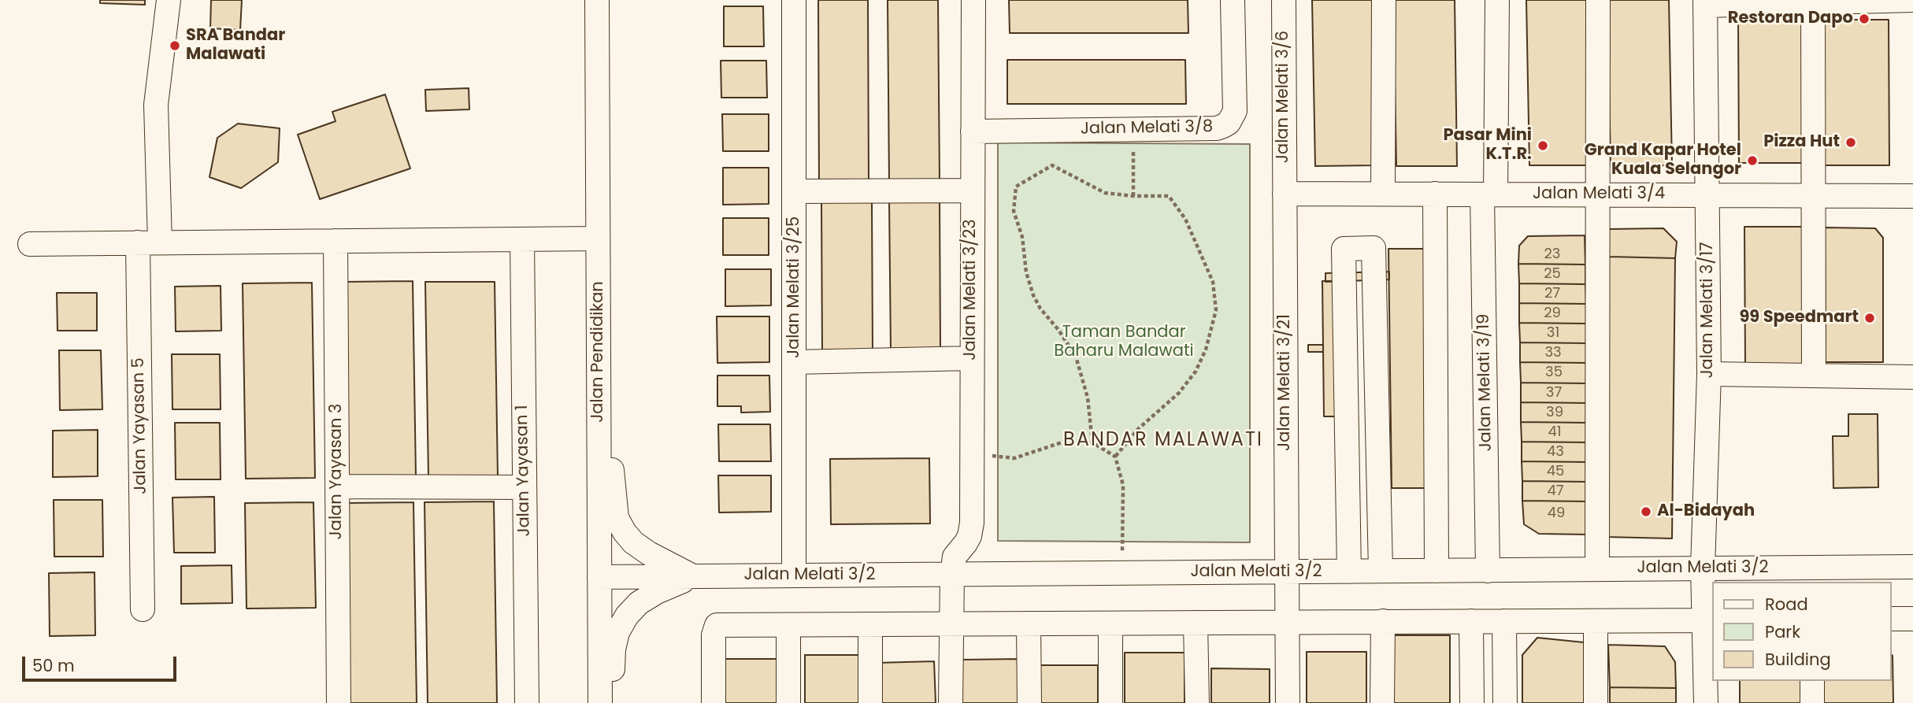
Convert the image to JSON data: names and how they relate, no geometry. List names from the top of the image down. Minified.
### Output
{"streets":{"street":["Jalan Melati 3/6","Jalan Melati 3/8","Jalan Melati 3/4","Jalan Melati 3/25","Jalan Melati 3/23","Jalan Melati 3/17","Jalan Pendidikan","Jalan Melati 3/21","Jalan Melati 3/19","Jalan Yayasan 5","Jalan Yayasan 1","Jalan Yayasan 3","Jalan Melati 3/2"]},"crossings":[["Jalan Melati 3/6","Jalan Melati 3/4"],["Jalan Melati 3/6","Jalan Melati 3/21"],["Jalan Melati 3/8","Jalan Melati 3/23"],["Jalan Melati 3/4","Jalan Melati 3/17"],["Jalan Melati 3/4","Jalan Melati 3/21"],["Jalan Melati 3/4","Jalan Melati 3/19"],["Jalan Melati 3/25","Jalan Melati 3/2"],["Jalan Melati 3/23","Jalan Melati 3/2"],["Jalan Melati 3/17","Jalan Melati 3/2"],["Jalan Pendidikan","Jalan Melati 3/2"],["Jalan Melati 3/21","Jalan Melati 3/2"],["Jalan Melati 3/19","Jalan Melati 3/2"]],"districts":["BANDAR MALAWATI"],"parks":["Taman Bandar Baharu Malawati"],"places":["Restoran Dapo","SRA Bandar Malawati","Pizza Hut","Pasar Mini K.T.R.","Grand Kapar Hotel Kuala Selangor","99 Speedmart","Al-Bidayah"],"house_numbers":["23","25","27","29","31","33","35","37","39","41","43","45","47","49"],"legend":["Road","Park","Building"],"scale_bar":"50 m"}
